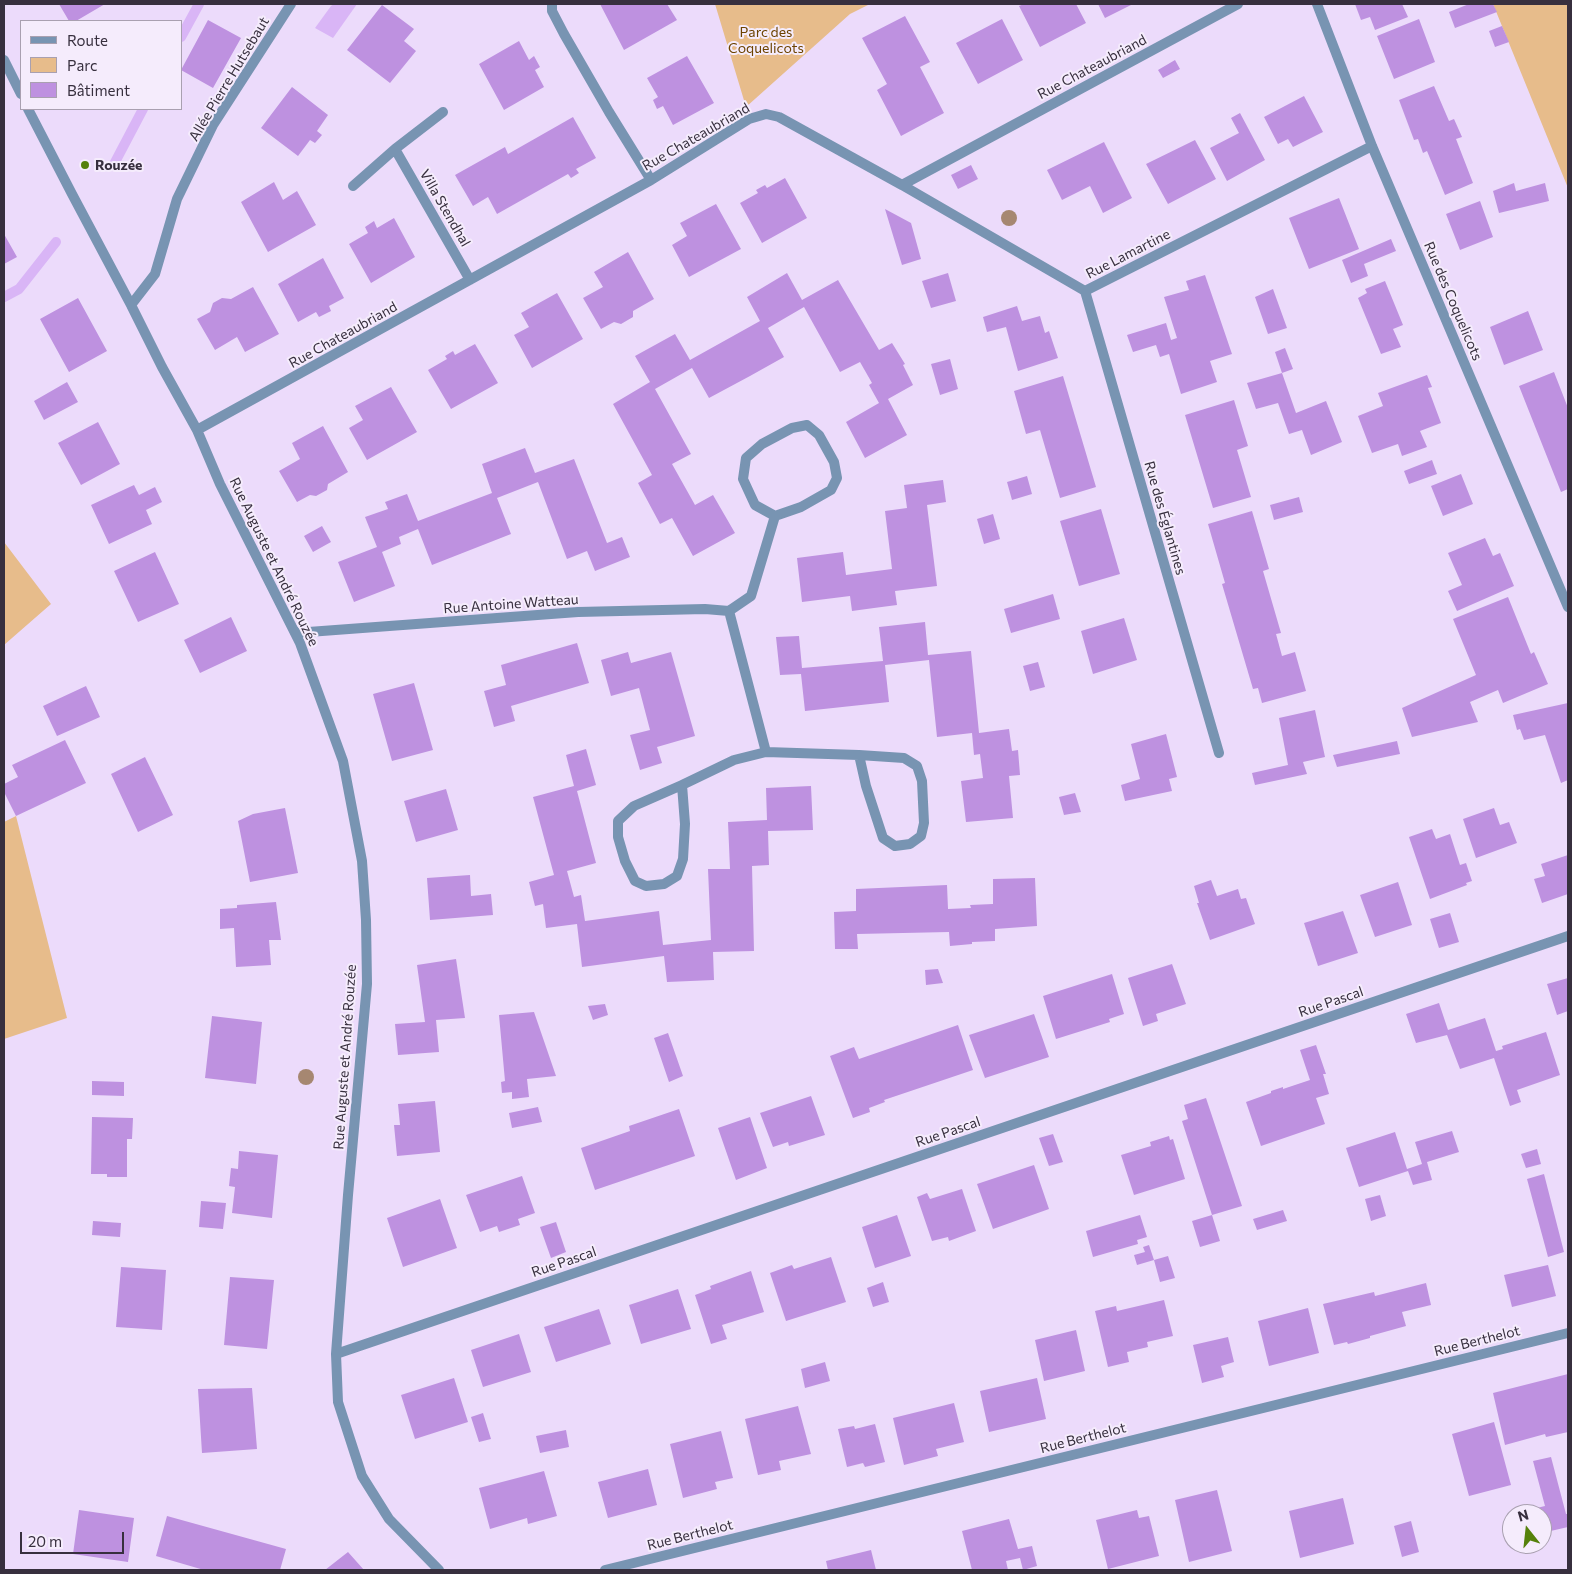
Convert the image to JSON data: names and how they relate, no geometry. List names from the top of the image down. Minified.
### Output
{"streets":{"street":["Rue Chateaubriand","Allée Pierre Hutsebaut","Villa Stendhal","Rue Lamartine","Rue des Coquelicots","Rue des Églantines","Rue Auguste et André Rouzée","Rue Antoine Watteau","Rue Pascal","Rue Berthelot"]},"crossings":[["Rue Chateaubriand","Villa Stendhal"],["Rue Chateaubriand","Rue Lamartine"],["Rue Chateaubriand","Rue Auguste et André Rouzée"],["Allée Pierre Hutsebaut","Rue Auguste et André Rouzée"],["Rue Lamartine","Rue des Coquelicots"],["Rue Lamartine","Rue des Églantines"],["Rue Auguste et André Rouzée","Rue Antoine Watteau"],["Rue Auguste et André Rouzée","Rue Pascal"]],"parks":["Parc des Coquelicots"],"places":["Rouzée"],"legend":["Route","Parc","Bâtiment"],"scale_bar":"20 m","north":"top"}
